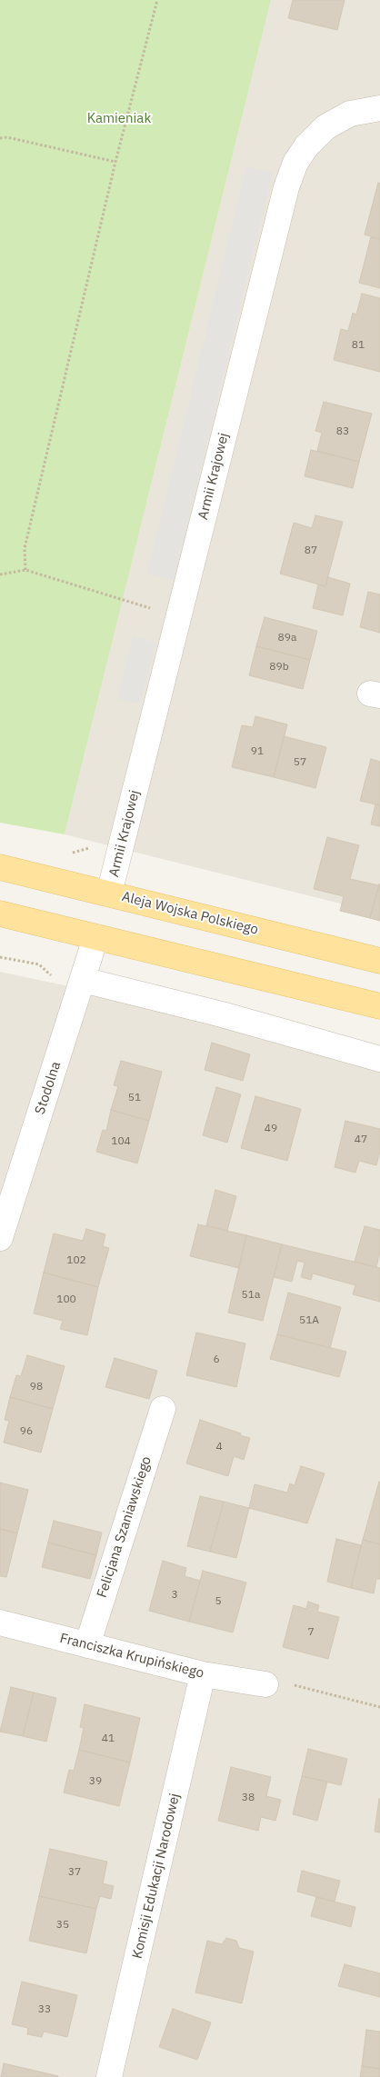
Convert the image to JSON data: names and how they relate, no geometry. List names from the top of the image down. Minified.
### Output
{"streets":{"main road":["Aleja Wojska Polskiego"],"street":["Armii Krajowej","Stodolna","Felicjana Szaniawskiego","Franciszka Krupińskiego","Komisji Edukacji Narodowej"]},"crossings":[["Armii Krajowej","Aleja Wojska Polskiego"],["Felicjana Szaniawskiego","Franciszka Krupińskiego"],["Franciszka Krupińskiego","Komisji Edukacji Narodowej"]],"parks":["Kamieniak"],"house_numbers":["81","83","87","89a","89b","91","57","51","49","47","104","102","51a","100","51A","6","98","96","4","3","5","7","41","39","38","37","35","33"]}
